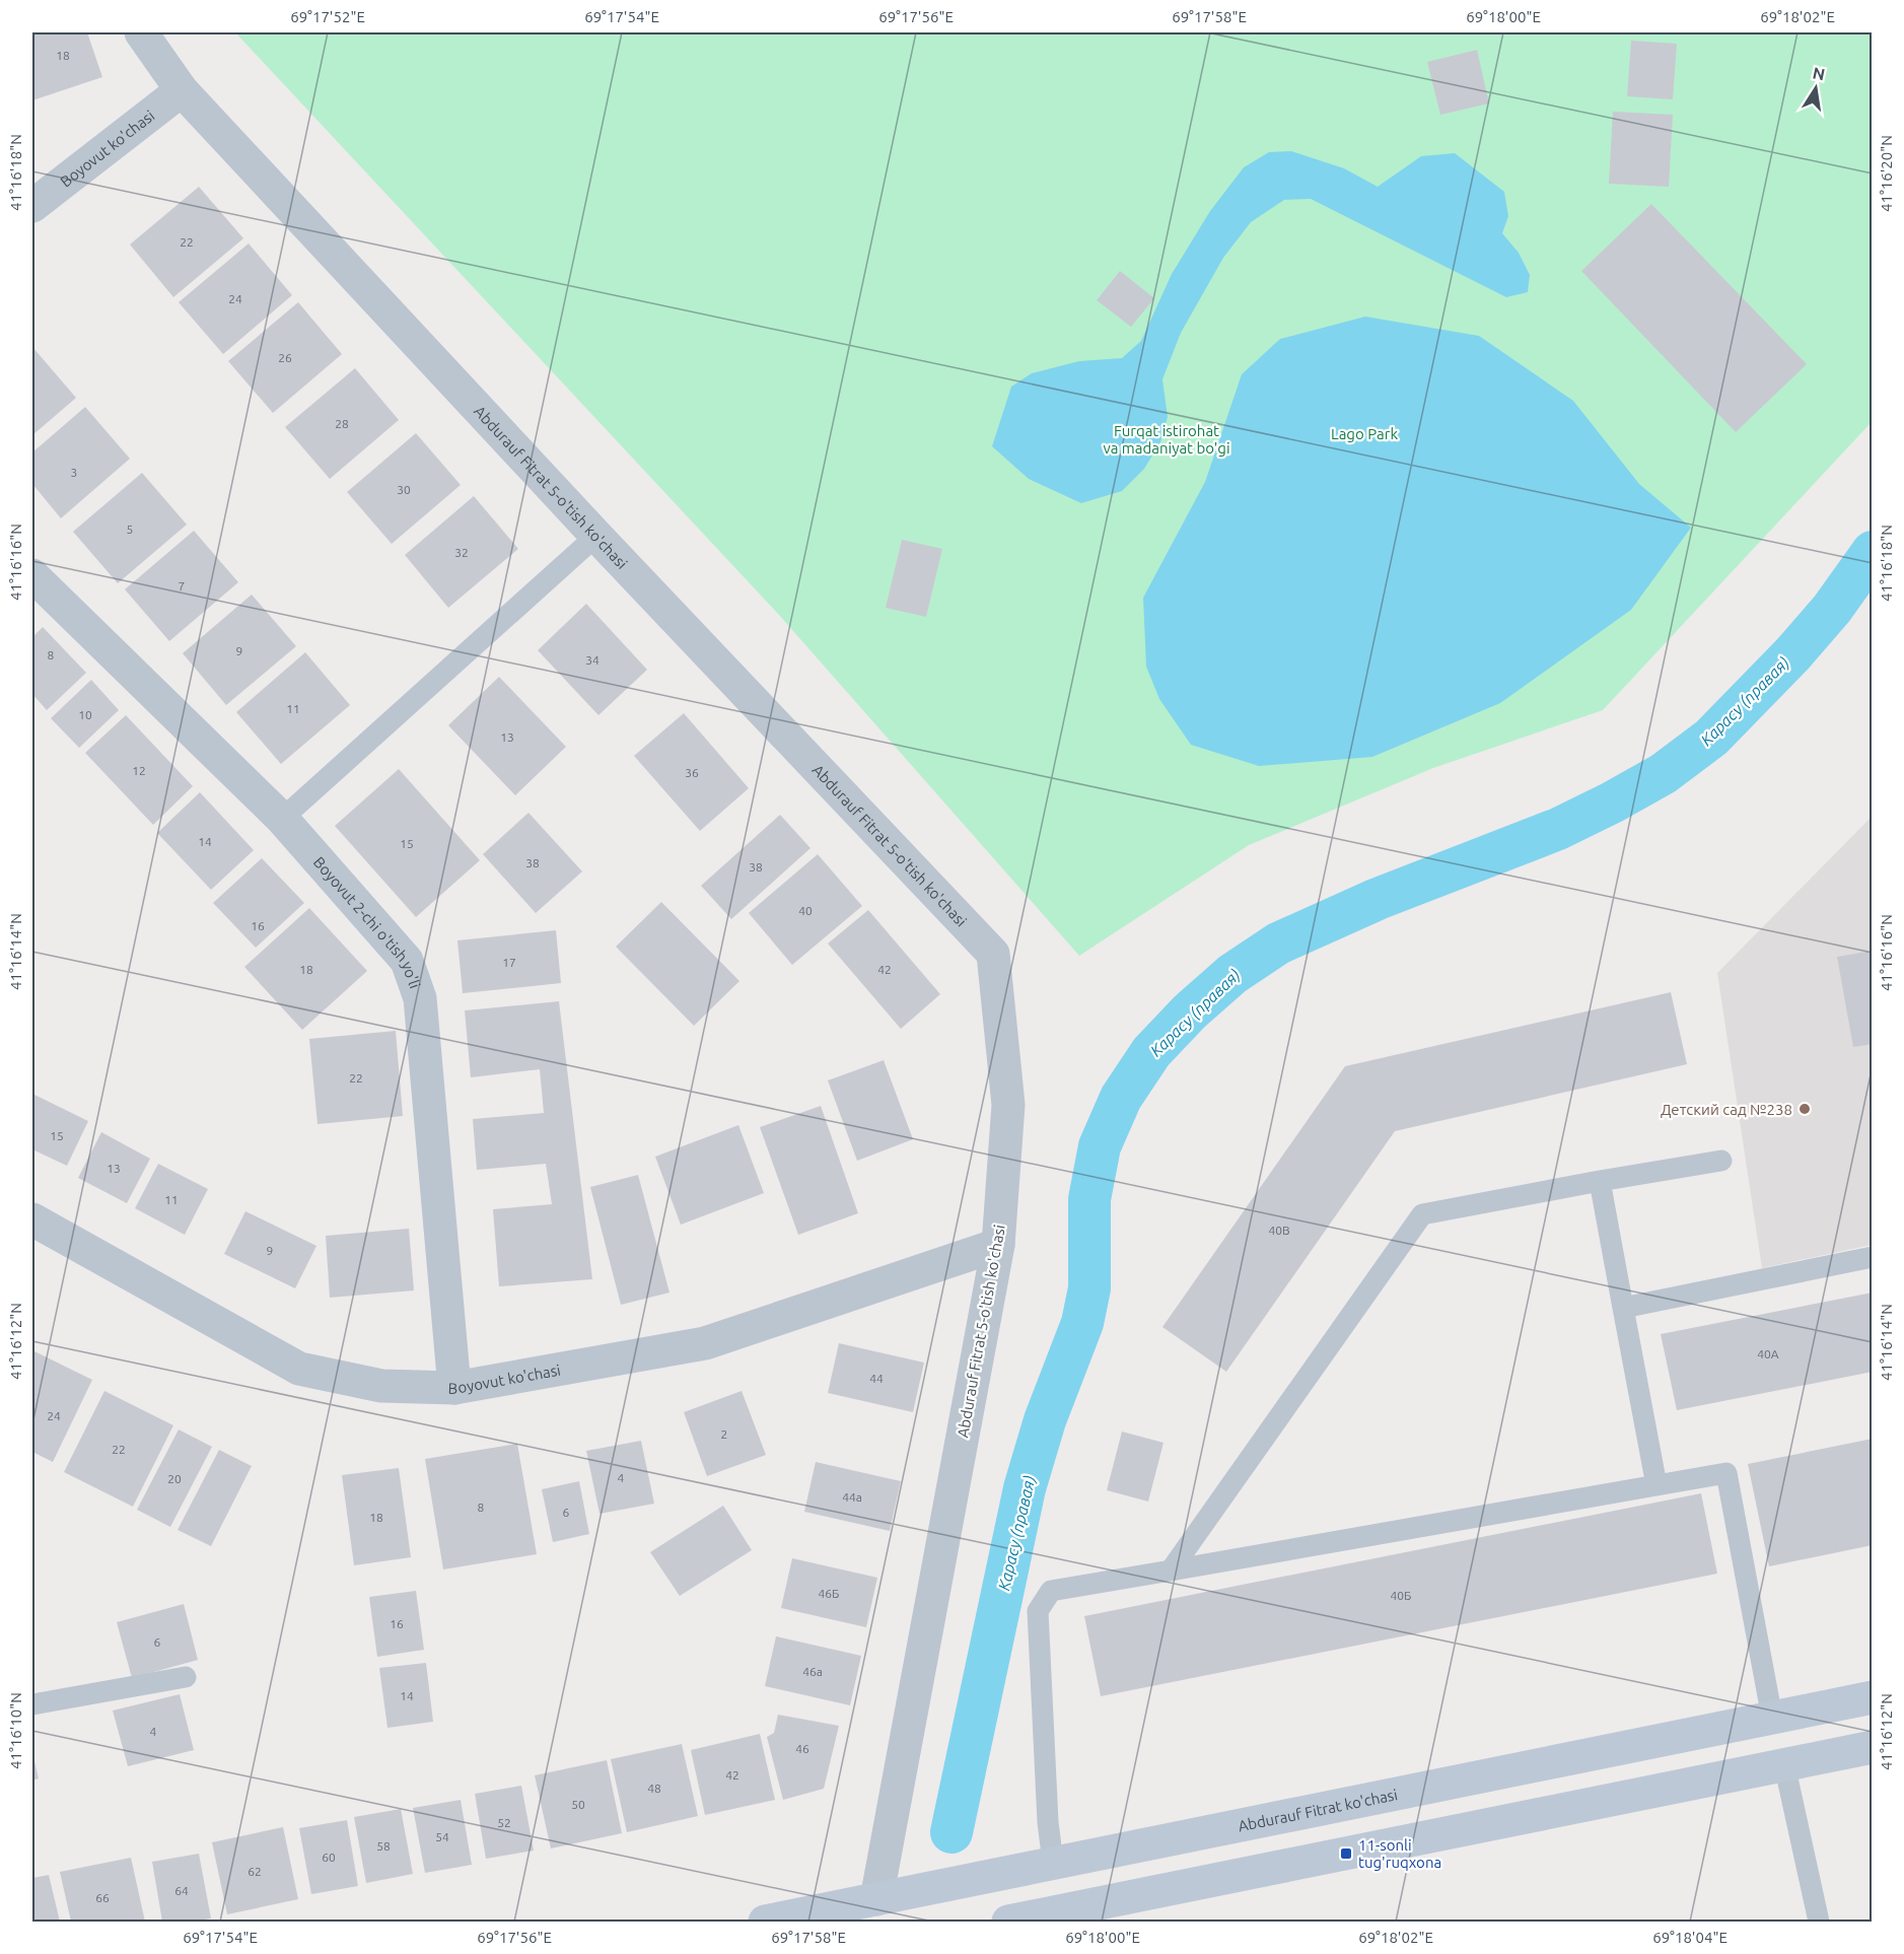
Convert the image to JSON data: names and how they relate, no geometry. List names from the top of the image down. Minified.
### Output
{"streets":{"main road":["Abdurauf Fitrat ko'chasi"],"street":["Boyovut ko'chasi","Abdurauf Fitrat 5-o'tish ko'chasi","Boyovut 2-chi o'tish yo'li"]},"crossings":[["Boyovut ko'chasi","Abdurauf Fitrat 5-o'tish ko'chasi"],["Boyovut ko'chasi","Boyovut 2-chi o'tish yo'li"],["Abdurauf Fitrat 5-o'tish ko'chasi","Abdurauf Fitrat ko'chasi"]],"water":["Карасу (правая)"],"parks":["Furqat istirohat va madaniyat bo'gi","Lago Park"],"places":{"other":["Детский сад №238"],"transit":["11-sonli tug'ruqxona"]},"house_numbers":["18","22","24","26","28","3","30","5","32","7","9","8","34","11","10","13","12","36","14","15","38","38","40","16","17","18","42","22","15","13","11","40В","9","40A","44","24","2","22","4","20","44а","8","6","18","46Б","40Б","16","6","46а","14","4","46","42","48","50","52","54","58","60","62","64","66"],"north":"top","coordinates":["69°17'52\"E","69°17'54\"E","69°17'56\"E","69°17'58\"E","69°18'00\"E","69°18'02\"E","41°16'18\"N","41°16'20\"N","41°16'16\"N","41°16'14\"N","41°16'12\"N","41°16'10\"N","69°18'04\"E"]}
